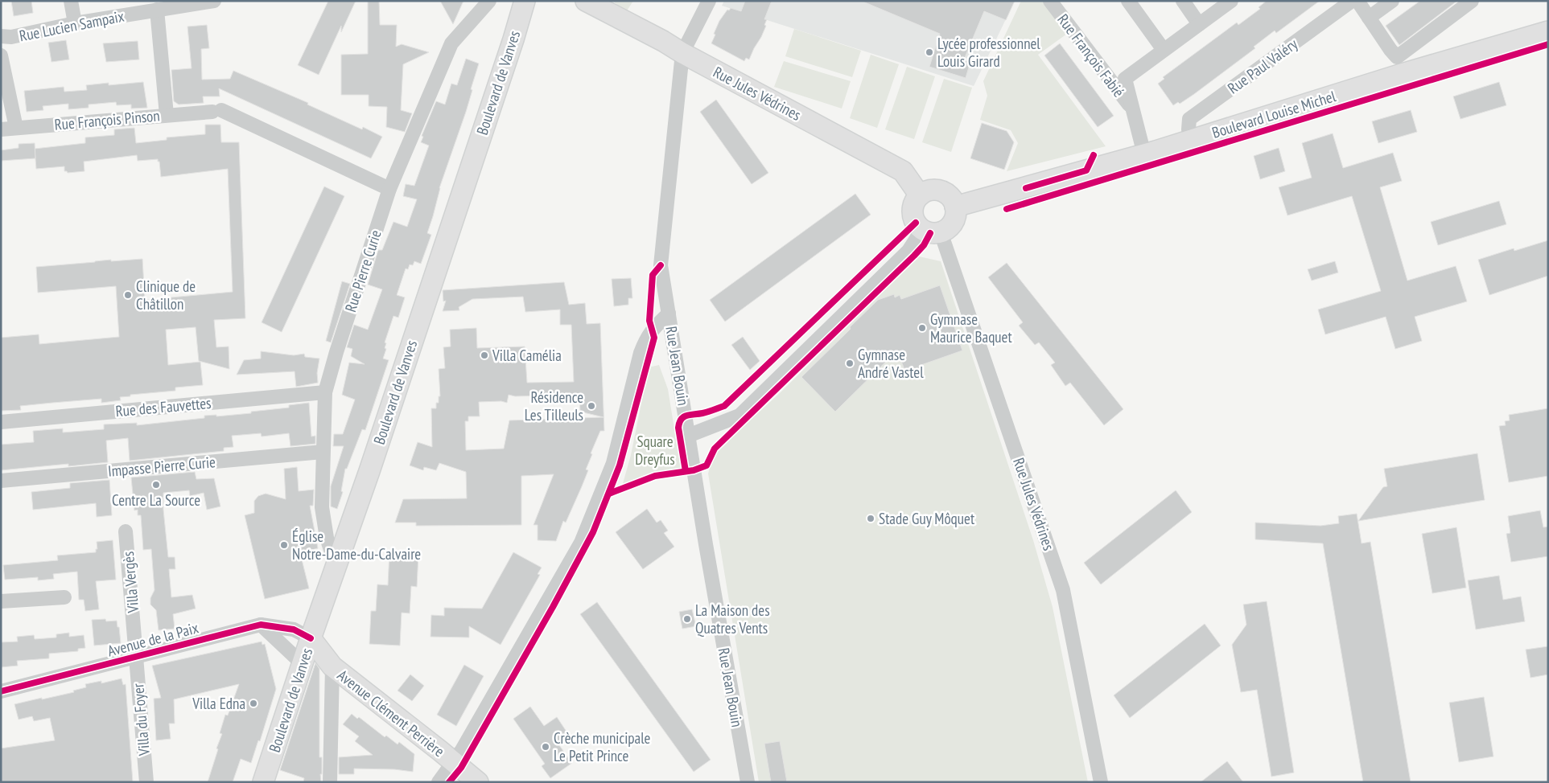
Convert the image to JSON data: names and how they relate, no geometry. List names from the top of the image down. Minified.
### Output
{"streets":{"street":["Rue Lucien Sampaix","Rue François Fabié","Rue Paul Valéry","Boulevard de Vanves","Rue Jules Védrines","Boulevard Louise Michel","Rue François Pinson","Rue Pierre Curie","Rue Jean Bouin","Rue des Fauvettes","Impasse Pierre Curie","Villa Vergès","Avenue de la Paix","Avenue Clément Perrière","Villa du Foyer"]},"crossings":[["Rue Paul Valéry","Boulevard Louise Michel"],["Boulevard de Vanves","Rue Pierre Curie"],["Boulevard de Vanves","Avenue de la Paix"],["Boulevard de Vanves","Avenue Clément Perrière"],["Rue Jules Védrines","Boulevard Louise Michel"],["Rue Jules Védrines","Rue Jean Bouin"],["Rue François Pinson","Rue Pierre Curie"],["Rue Pierre Curie","Rue des Fauvettes"],["Rue Pierre Curie","Impasse Pierre Curie"],["Villa Vergès","Avenue de la Paix"],["Villa Vergès","Villa du Foyer"],["Avenue de la Paix","Avenue Clément Perrière"],["Avenue de la Paix","Villa du Foyer"]],"parks":["Square Dreyfus"],"places":["Lycée professionnel Louis Girard","Clinique de Châtillon","Gymnase Maurice Baquet","Villa Camélia","Gymnase André Vastel","Résidence Les Tilleuls","Centre La Source","Stade Guy Môquet","Église Notre-Dame-du-Calvaire","La Maison des Quatres Vents","Villa Edna","Crèche municipale Le Petit Prince"]}
